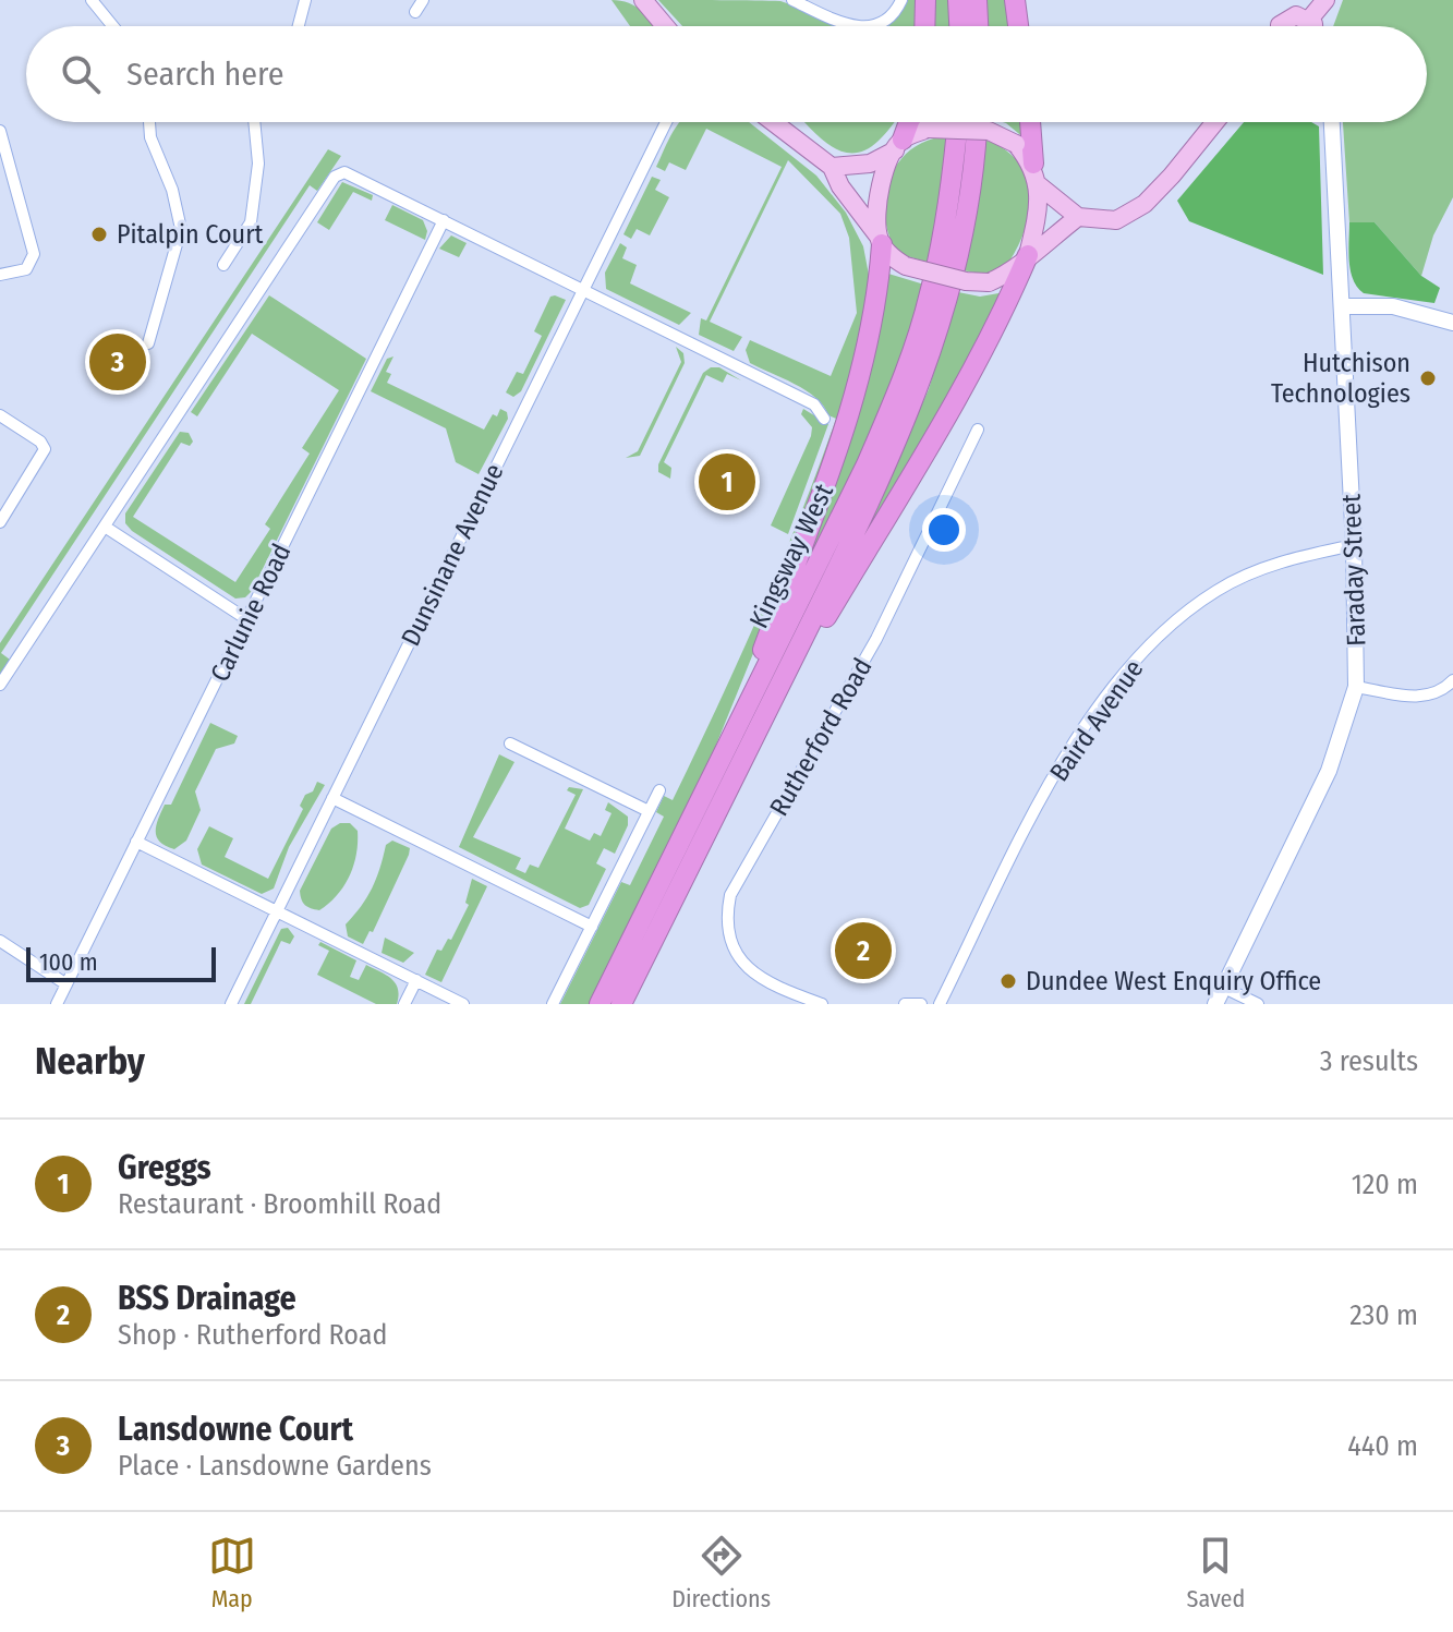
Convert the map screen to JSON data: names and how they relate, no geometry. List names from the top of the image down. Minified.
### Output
{"streets":{"highway":["Kingsway West"],"street":["Dunsinane Avenue","Faraday Street","Carlunie Road","Baird Avenue","Rutherford Road"]},"crossings":[["Faraday Street","Baird Avenue"]],"places":["Pitalpin Court","Hutchison Technologies","Dundee West Enquiry Office"],"scale_bar":"100 m","page":{"search":"Search here","pins":["3","1","2"],"scale":"100 m","heading":["Nearby","3 results"],"list":[{"mark":"1","name":"Greggs","note":"Restaurant · Broomhill Road","value":"120 m"},{"mark":"2","name":"BSS Drainage","note":"Shop · Rutherford Road","value":"230 m"},{"mark":"3","name":"Lansdowne Court","note":"Place · Lansdowne Gardens","value":"440 m"}],"nav":["Map","Directions","Saved"]}}
